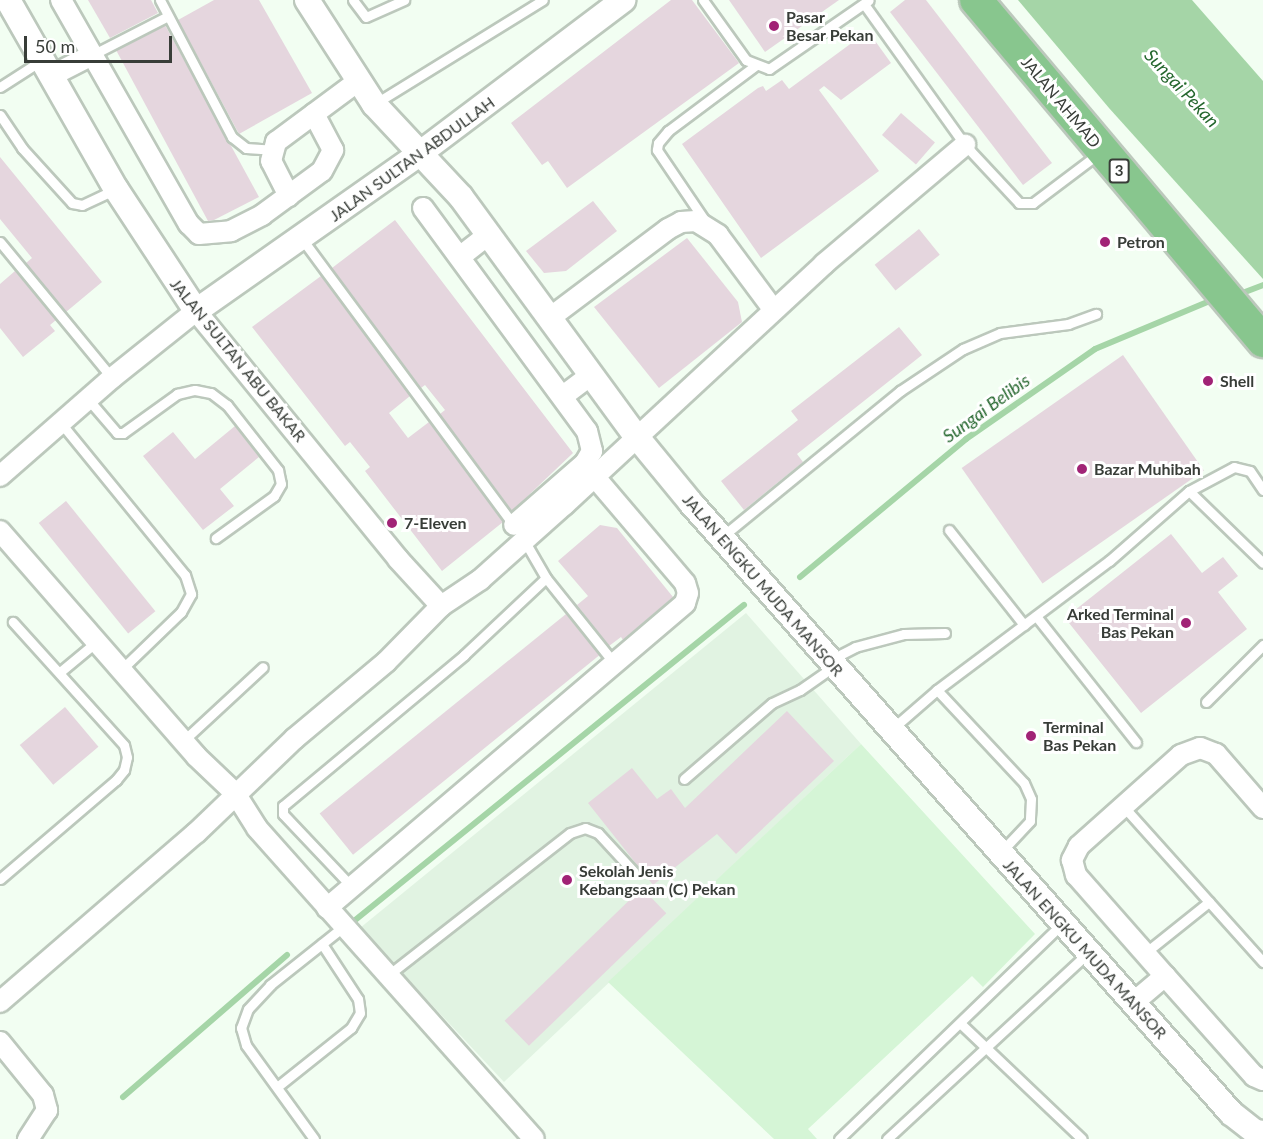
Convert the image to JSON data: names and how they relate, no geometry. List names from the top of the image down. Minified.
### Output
{"streets":{"highway":["JALAN AHMAD","3"],"street":["JALAN SULTAN ABDULLAH","JALAN SULTAN ABU BAKAR","JALAN ENGKU MUDA MANSOR"]},"crossings":[["JALAN SULTAN ABDULLAH","JALAN SULTAN ABU BAKAR"],["JALAN SULTAN ABDULLAH","JALAN ENGKU MUDA MANSOR"]],"water":["Sungai Pekan","Sungai Belibis"],"places":["Pasar Besar Pekan","Petron","Shell","Bazar Muhibah","7-Eleven","Arked Terminal Bas Pekan","Terminal Bas Pekan","Sekolah Jenis Kebangsaan (C) Pekan"],"scale_bar":"50 m"}
